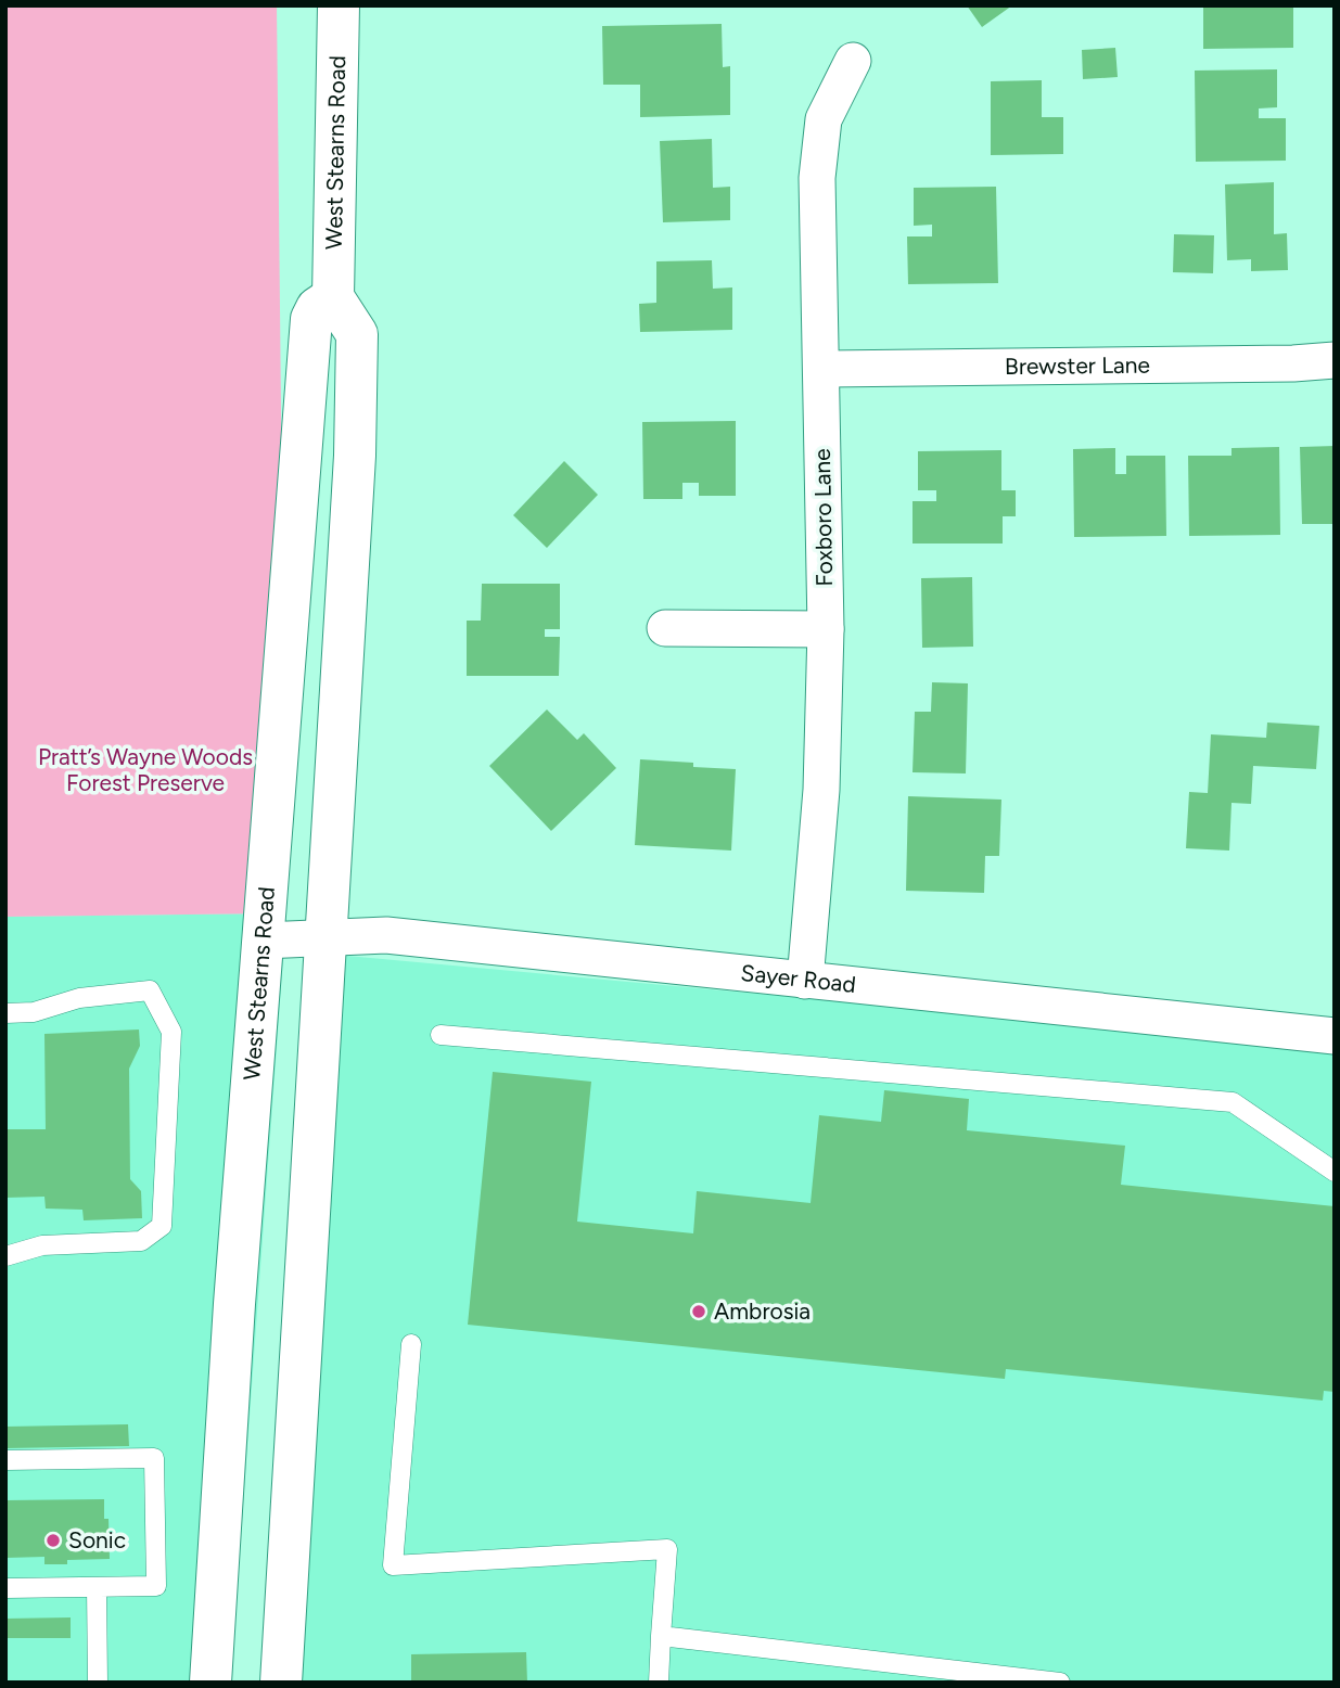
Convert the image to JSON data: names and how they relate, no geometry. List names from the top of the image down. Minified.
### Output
{"streets":{"main road":["West Stearns Road"],"street":["Brewster Lane","Foxboro Lane","Sayer Road"]},"crossings":[["West Stearns Road","Sayer Road"],["Brewster Lane","Foxboro Lane"],["Foxboro Lane","Sayer Road"]],"parks":["Pratt’s Wayne Woods Forest Preserve"],"places":["Ambrosia","Sonic"]}
